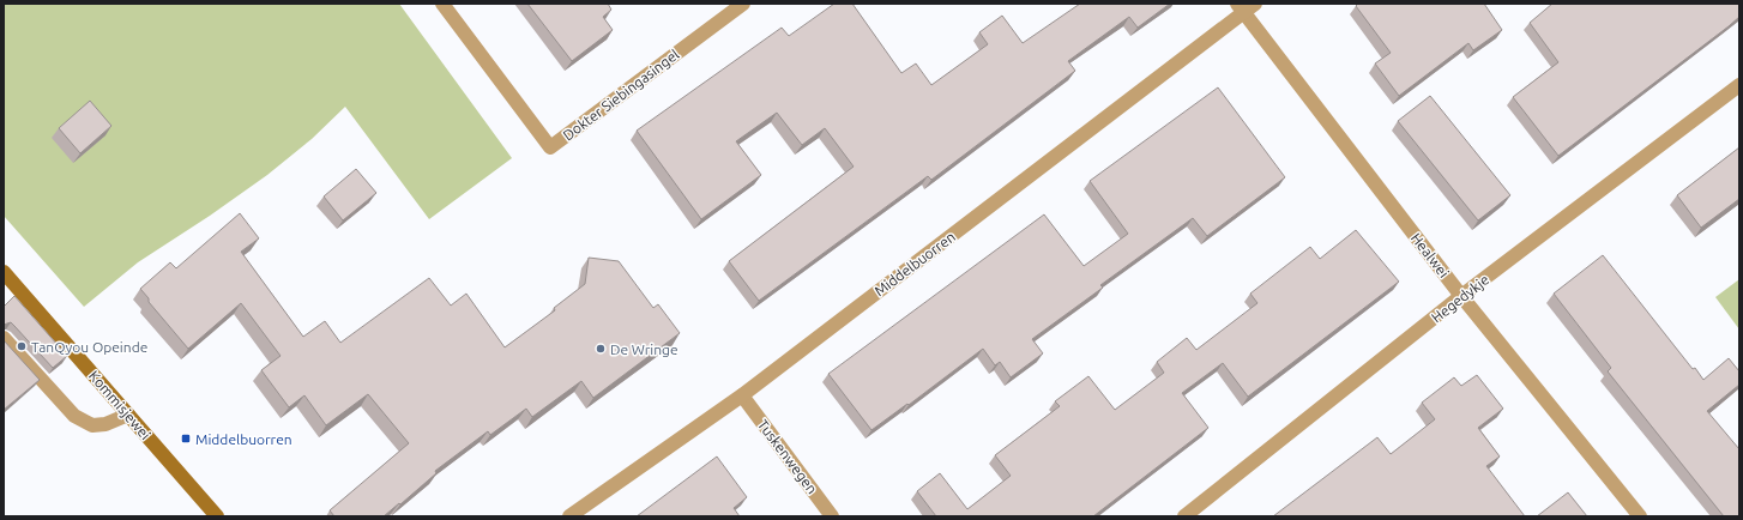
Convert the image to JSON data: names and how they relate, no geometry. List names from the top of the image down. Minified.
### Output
{"streets":{"street":["Dokter Siebingasingel","Healwei","Middelbuorren","Hegedykje","Kommisjewei","Tuskenwegen"]},"crossings":[["Healwei","Middelbuorren"],["Healwei","Hegedykje"],["Middelbuorren","Tuskenwegen"]],"places":{"other":["TanQyou Opeinde","De Wringe"],"transit":["Middelbuorren"]}}
